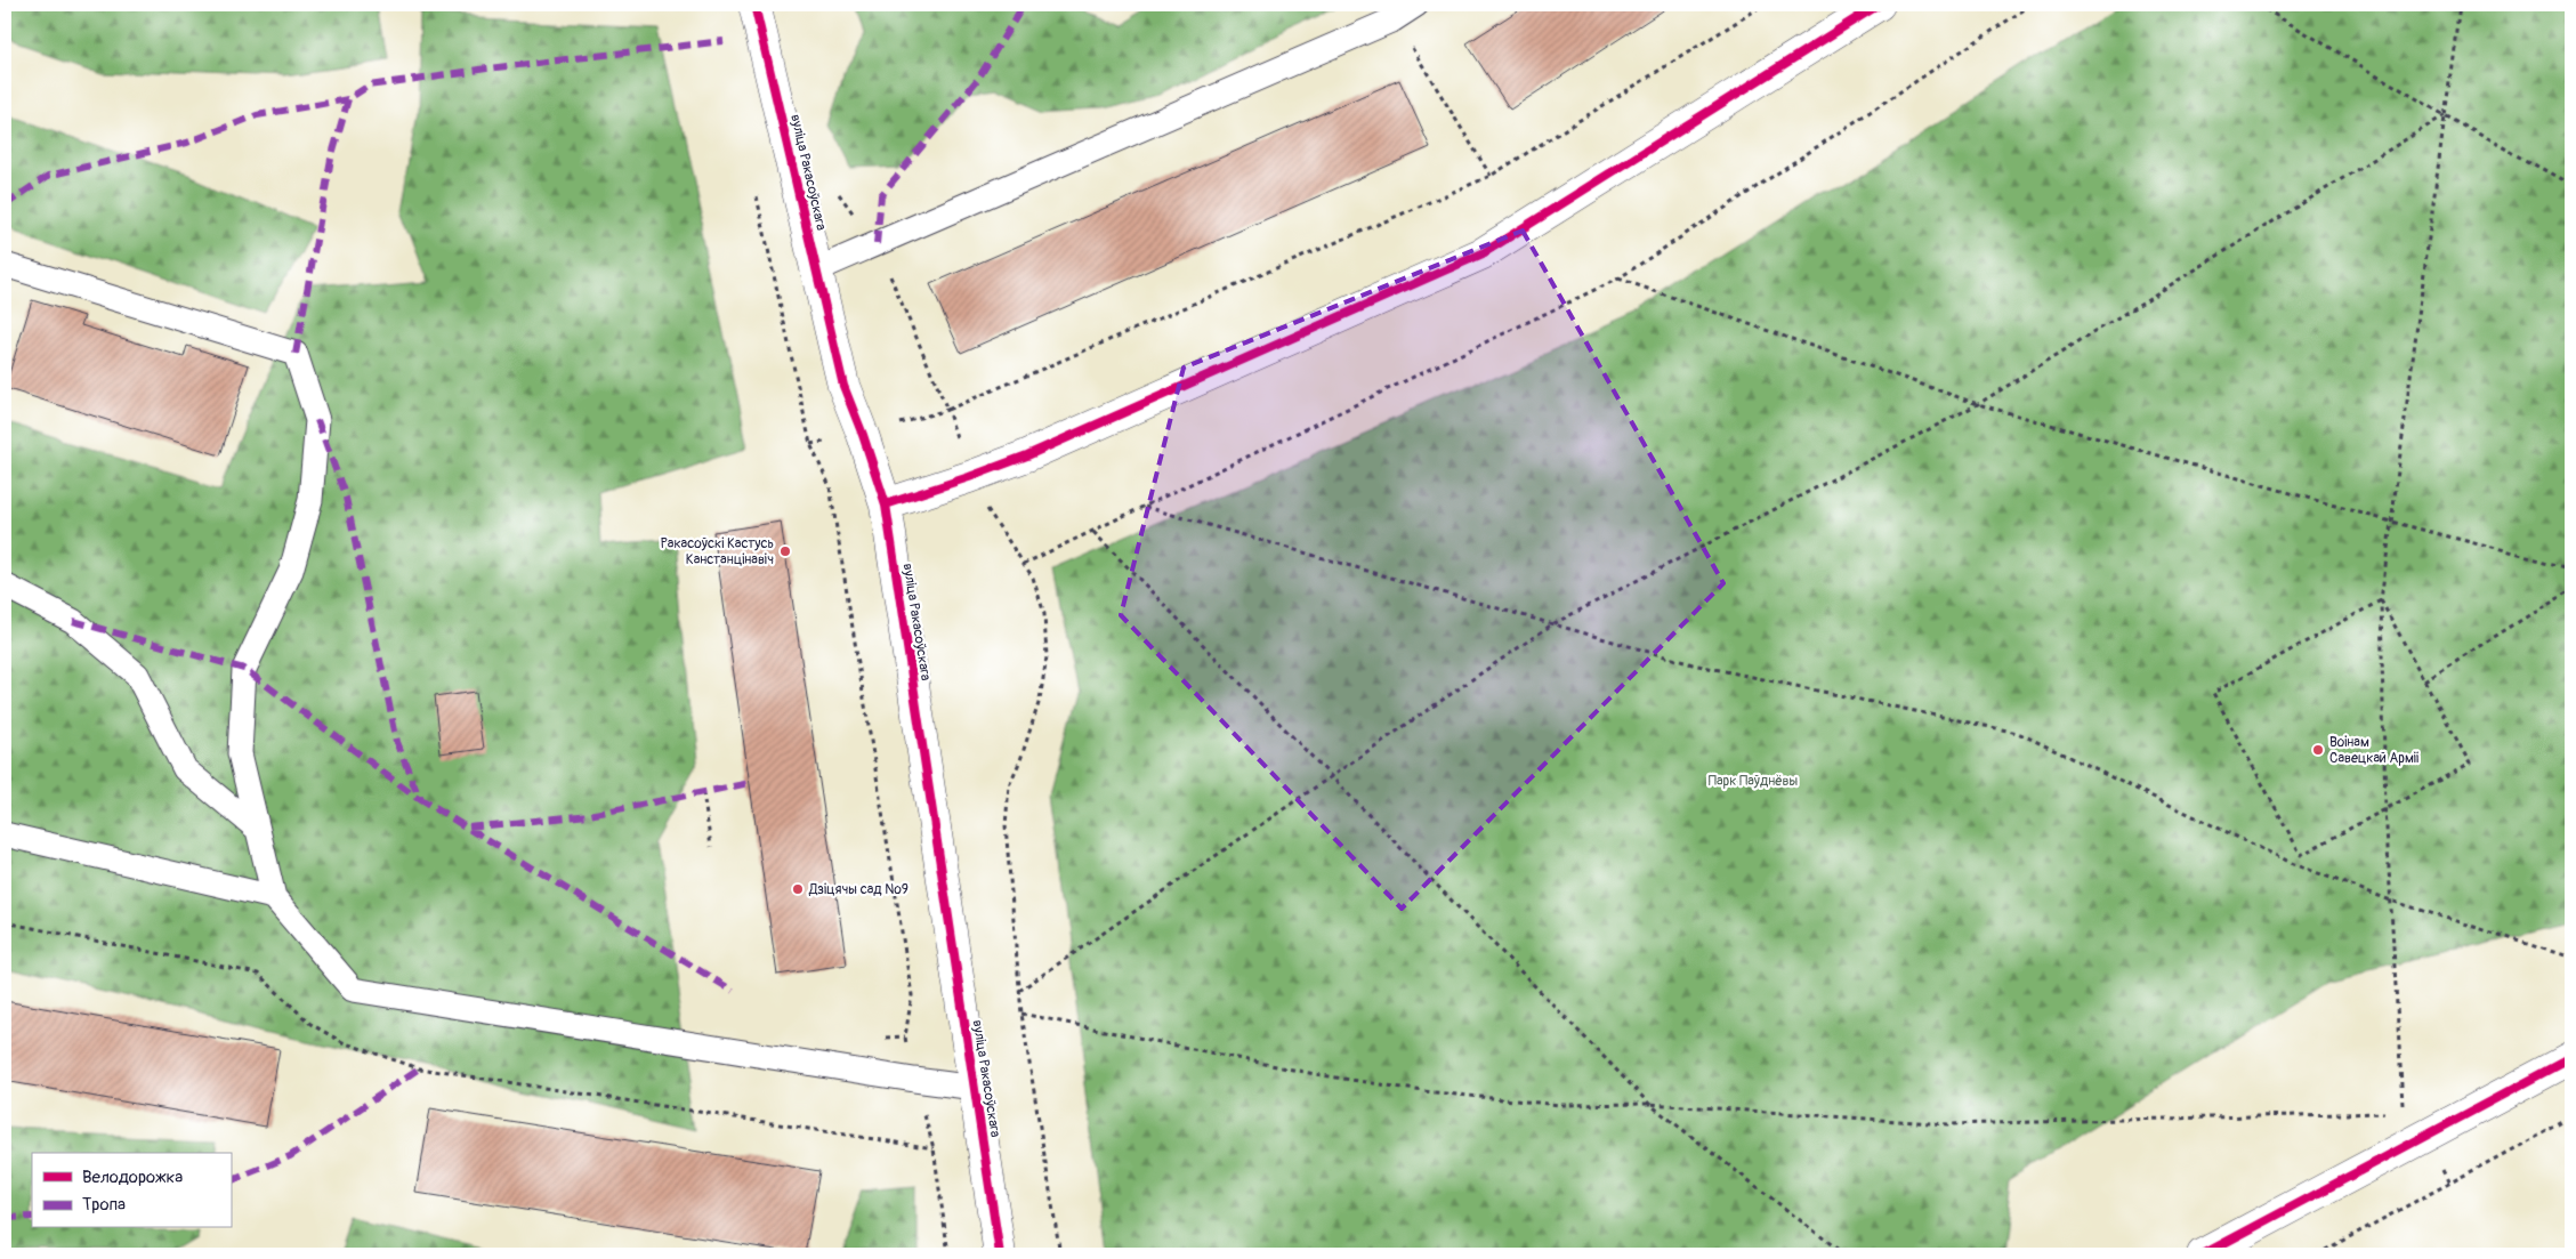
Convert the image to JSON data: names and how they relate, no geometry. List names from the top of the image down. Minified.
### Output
{"streets":{"street":["вуліца Ракасоўскага"]},"parks":["Парк Паўднёвы"],"places":["Ракасоўскі Кастусь Канстанцінавіч","Воінам Савецкай Арміі","Дзіцячы сад №9"],"legend":["Велодорожка","Тропа"]}
